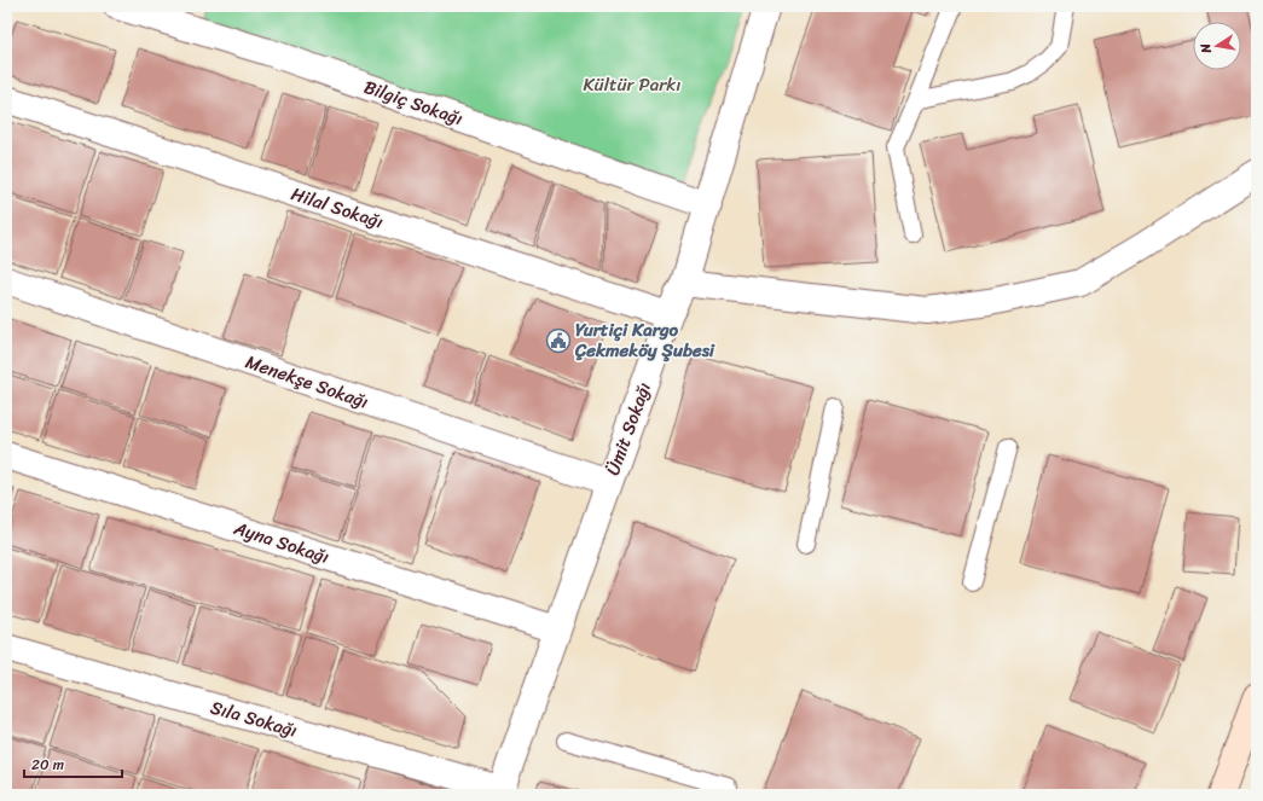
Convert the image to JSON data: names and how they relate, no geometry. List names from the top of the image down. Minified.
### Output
{"streets":{"street":["Bilgiç Sokağı","Hilal Sokağı","Menekşe Sokağı","Ümit Sokağı","Ayna Sokağı","Sıla Sokağı"]},"crossings":[["Bilgiç Sokağı","Ümit Sokağı"],["Hilal Sokağı","Ümit Sokağı"],["Menekşe Sokağı","Ümit Sokağı"],["Ümit Sokağı","Ayna Sokağı"],["Ümit Sokağı","Sıla Sokağı"]],"parks":["Kültür Parkı"],"places":{"public building":["Yurtiçi Kargo Çekmeköy Şubesi"]},"scale_bar":"20 m","north":"left"}
